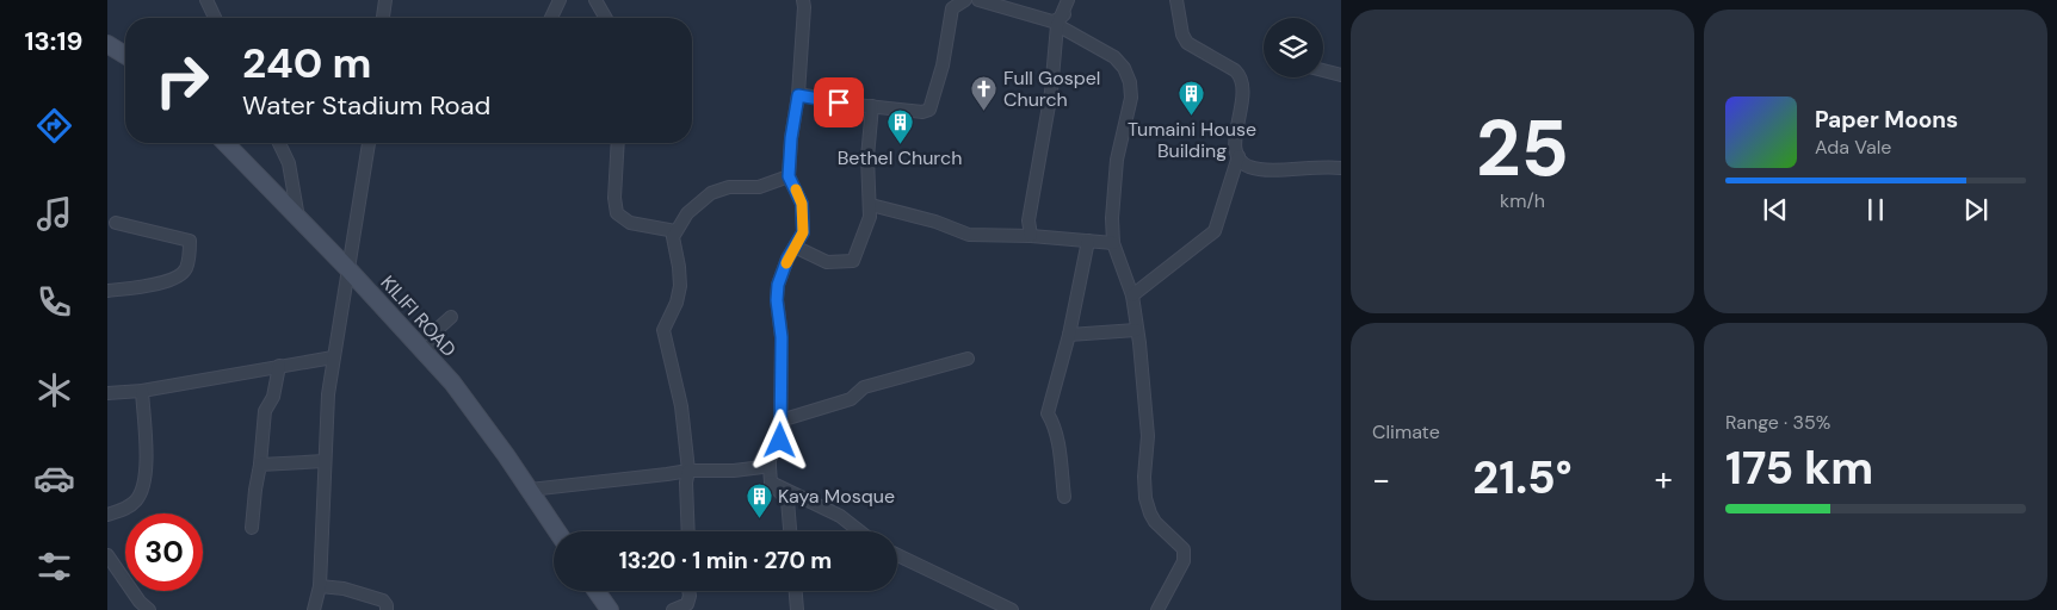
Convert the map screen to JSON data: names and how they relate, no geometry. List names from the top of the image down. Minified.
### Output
{"streets":{"street":["KILIFI ROAD"]},"places":{"church":["Full Gospel Church"],"building":["Tumaini House Building","Bethel Church","Kaya Mosque"]},"page":{"tabs":"13:19","tile":[["25","km/h"],"Climate",["Range · 35%","175 km"]],"turn":["240 m","Water Stadium Road"],"song":["Paper Moons","Ada Vale"],"heat":["−","21.5°","+"],"limit":"30","trip":"13:20 · 1 min · 270 m"}}
